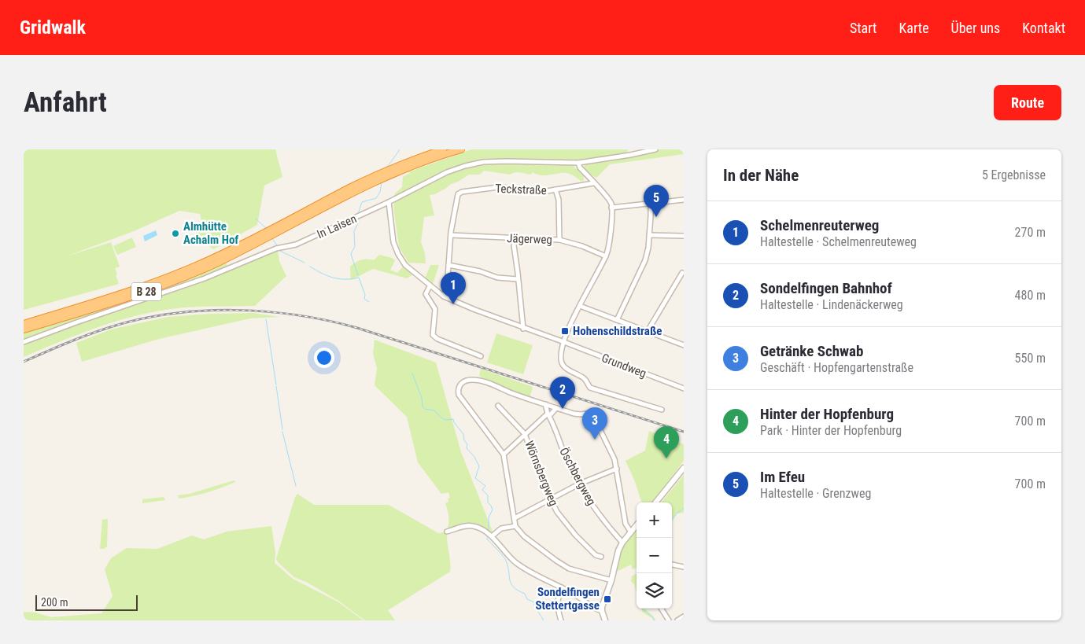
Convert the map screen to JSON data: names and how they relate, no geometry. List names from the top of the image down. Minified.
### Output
{"streets":{"highway":["B 28"],"street":["Teckstraße","In Laisen","Jägerweg","Grundweg","Wörnsbergweg","Öschbergweg"]},"crossings":[["Teckstraße","Jägerweg"],["Teckstraße","Grundweg"],["In Laisen","Grundweg"]],"places":{"other":["Almhütte Achalm Hof"],"transit":["Hohenschildstraße","Sondelfingen Stettertgasse"]},"scale_bar":"200 m","page":{"header":"Gridwalk","nav":["Start","Karte","Über uns","Kontakt"],"buttons":"Route","title":"Anfahrt","heading":["In der Nähe","5 Ergebnisse"],"pins":["5","1","2","3","4"],"list":[{"mark":"1","name":"Schelmenreuterweg","note":"Haltestelle · Schelmenreuteweg","value":"270 m"},{"mark":"2","name":"Sondelfingen Bahnhof","note":"Haltestelle · Lindenäckerweg","value":"480 m"},{"mark":"3","name":"Getränke Schwab","note":"Geschäft · Hopfengartenstraße","value":"550 m"},{"mark":"4","name":"Hinter der Hopfenburg","note":"Park · Hinter der Hopfenburg","value":"700 m"},{"mark":"5","name":"Im Efeu","note":"Haltestelle · Grenzweg","value":"700 m"}],"map_buttons":["+","−"],"scale":"200 m"}}
